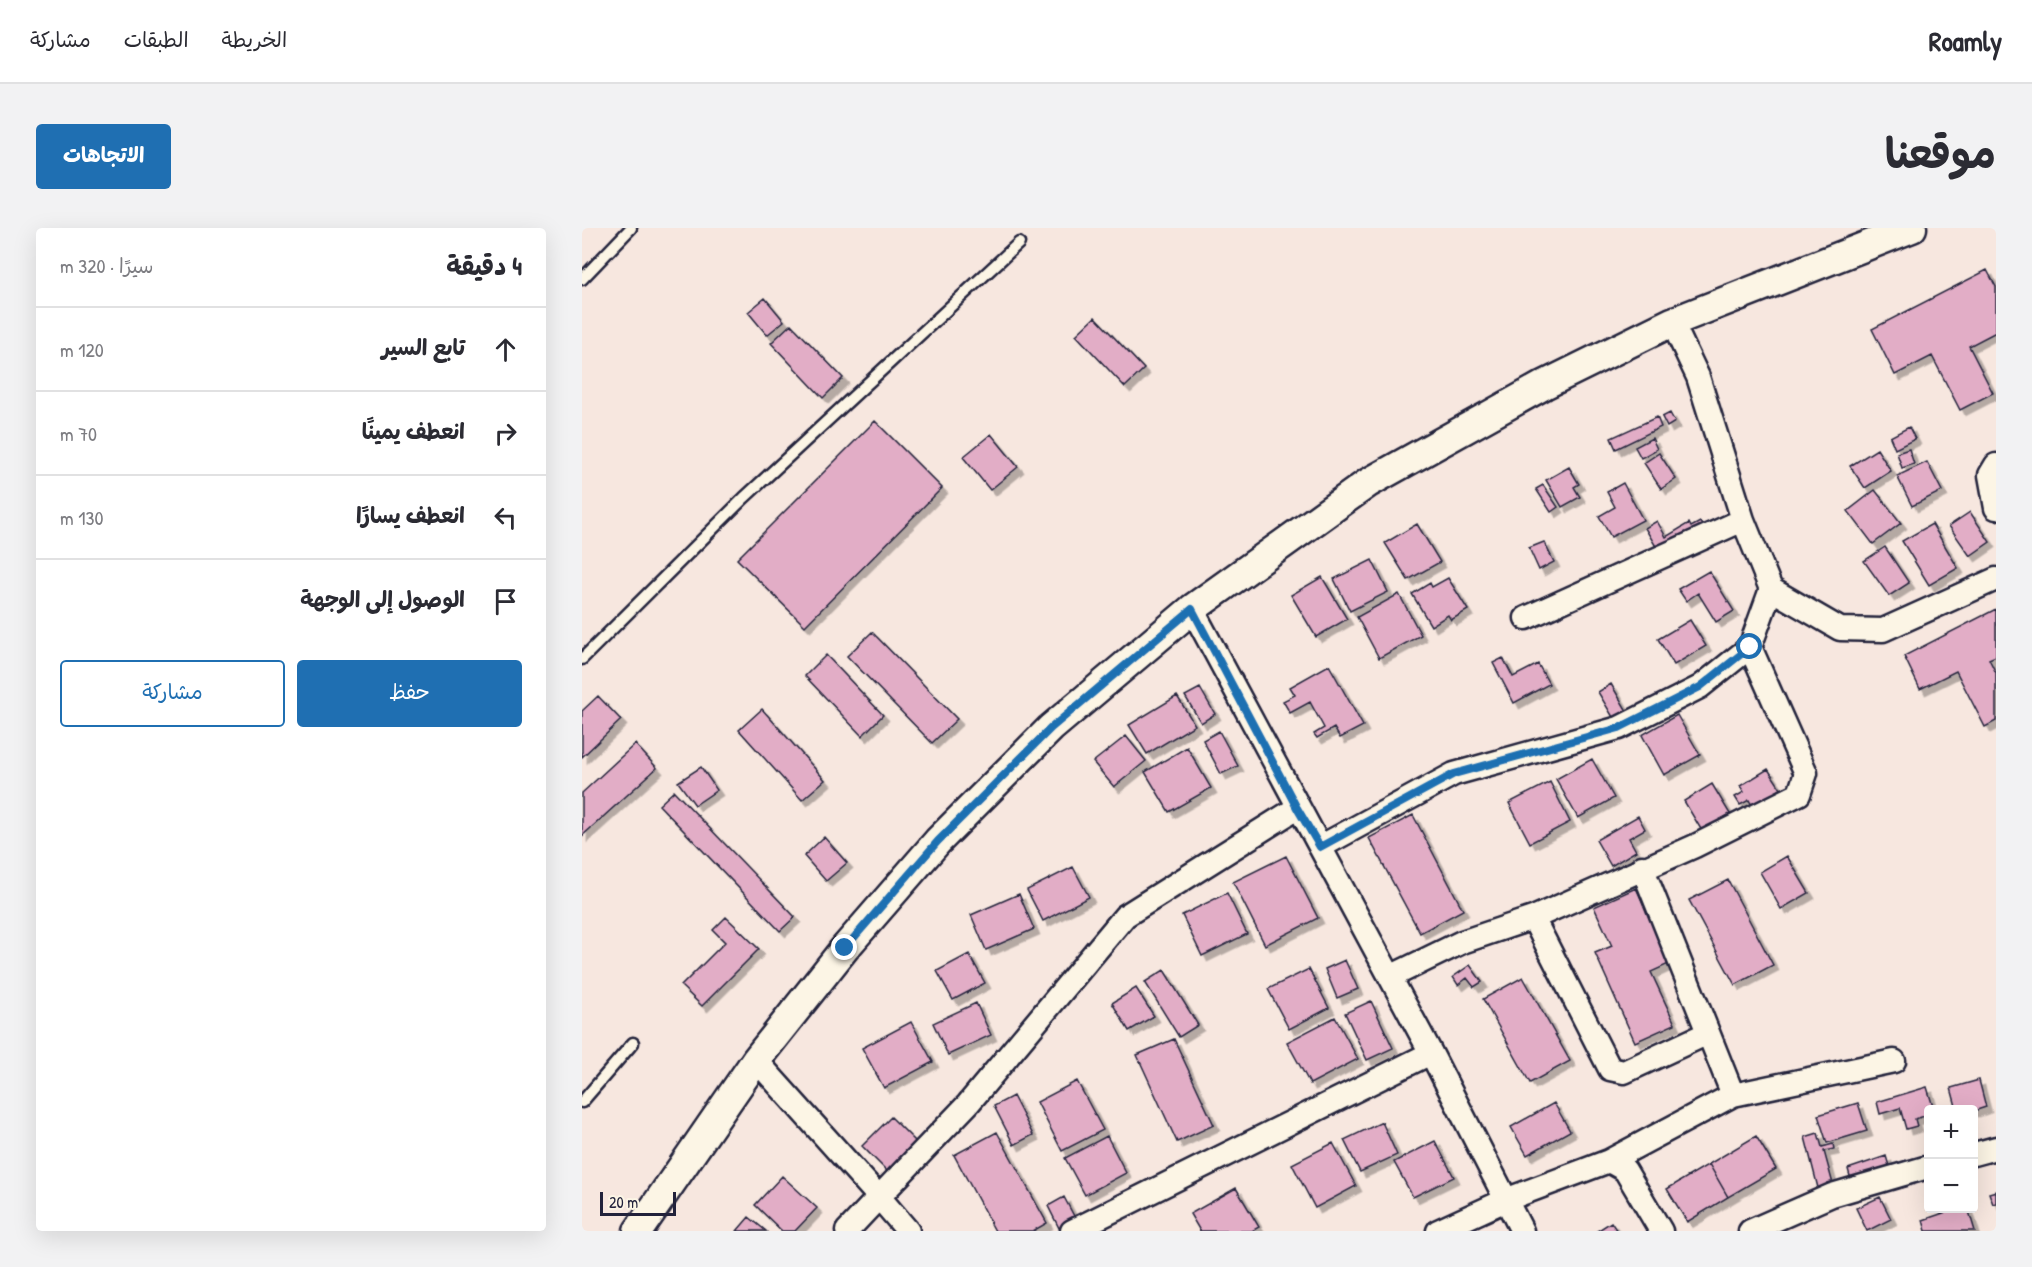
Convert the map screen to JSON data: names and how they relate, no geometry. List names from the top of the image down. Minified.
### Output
{"scale_bar":"20 m","page":{"header":"Roamly","nav":["الخريطة","الطبقات","مشاركة"],"title":"موقعنا","buttons":["الاتجاهات",["حفظ","مشاركة"]],"heading":["4 دقيقة","سيرًا · 320 m"],"list":[["تابع السير","120 m"],["انعطف يمينًا","70 m"],["انعطف يسارًا","130 m"],"الوصول إلى الوجهة"],"map_buttons":["+","−"],"scale":"20 m"}}
